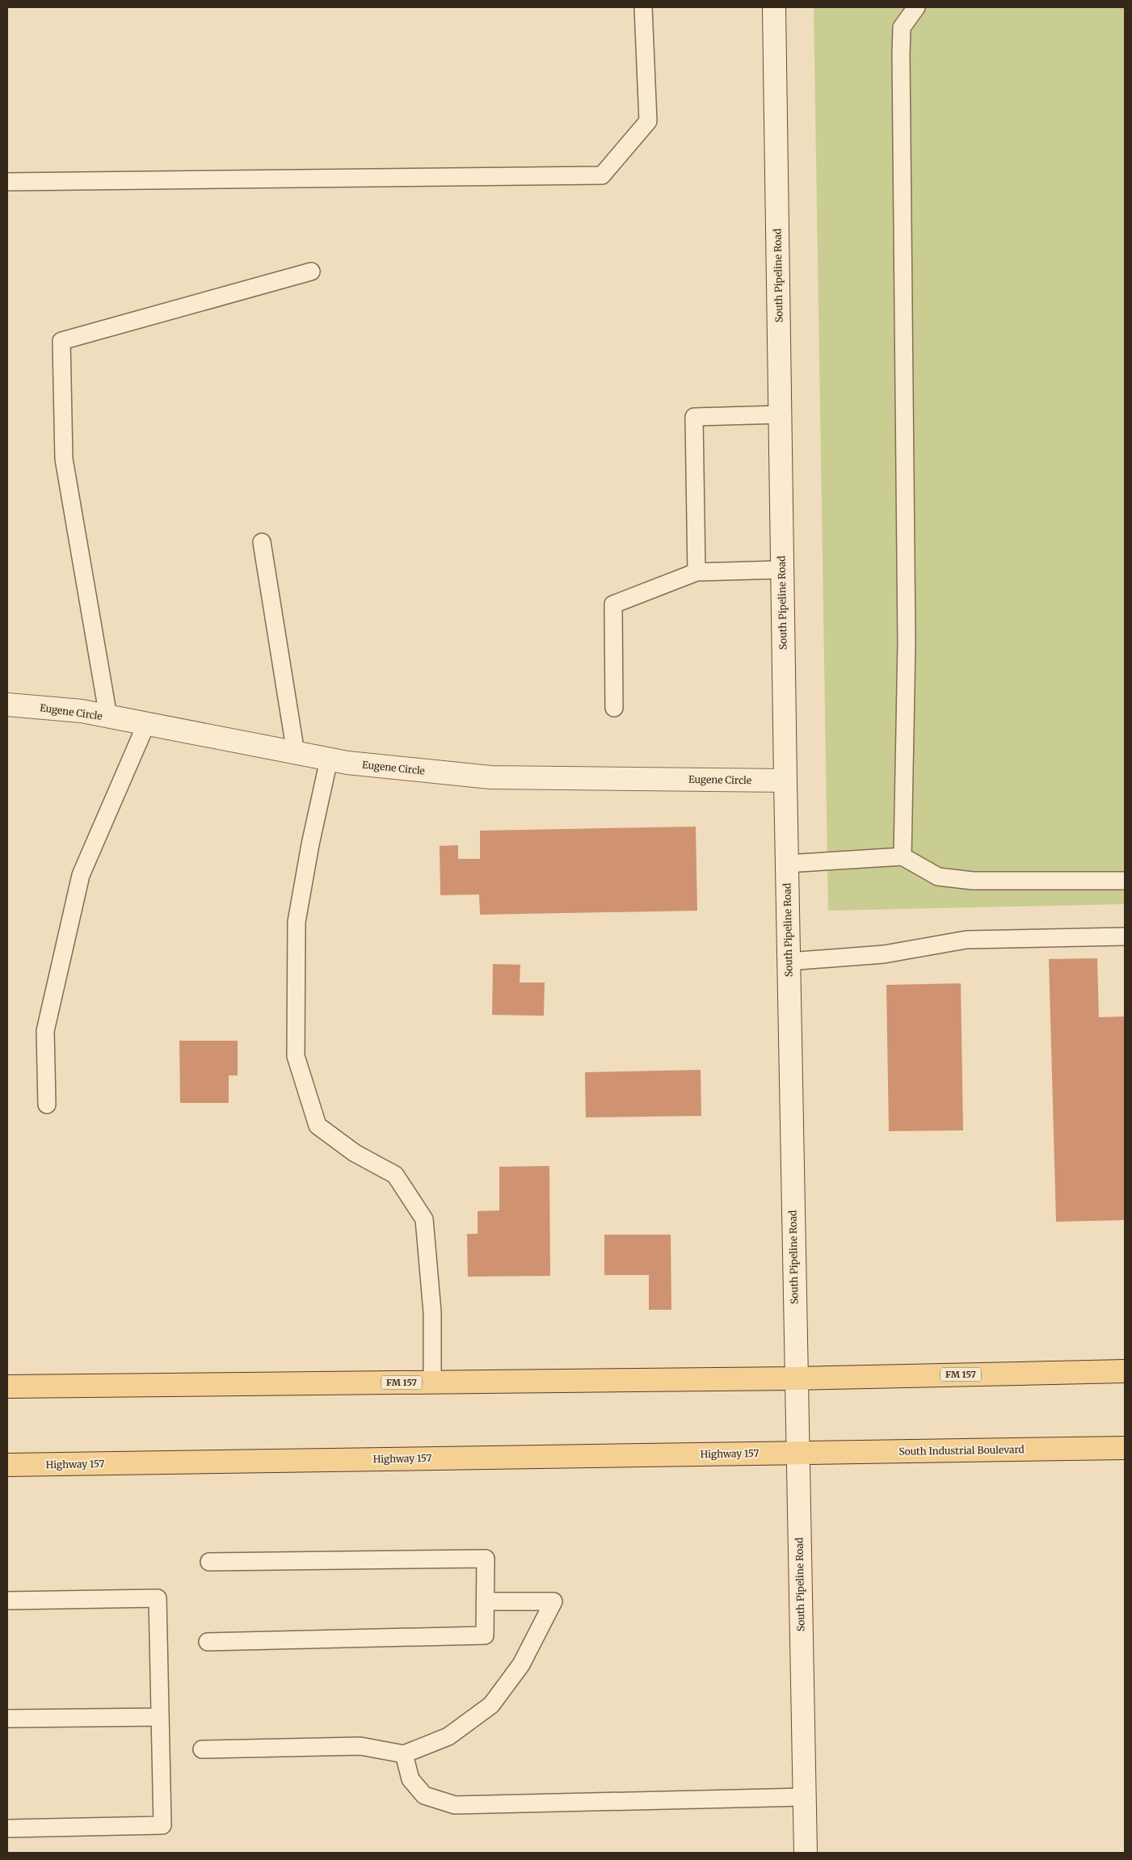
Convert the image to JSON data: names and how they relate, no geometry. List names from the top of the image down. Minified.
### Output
{"streets":{"main road":["FM 157","South Industrial Boulevard","Highway 157"],"street":["South Pipeline Road","Eugene Circle"]},"crossings":[["South Pipeline Road","Eugene Circle"],["South Pipeline Road","FM 157"],["South Pipeline Road","South Industrial Boulevard"],["South Pipeline Road","Highway 157"],["South Industrial Boulevard","Highway 157"]]}
